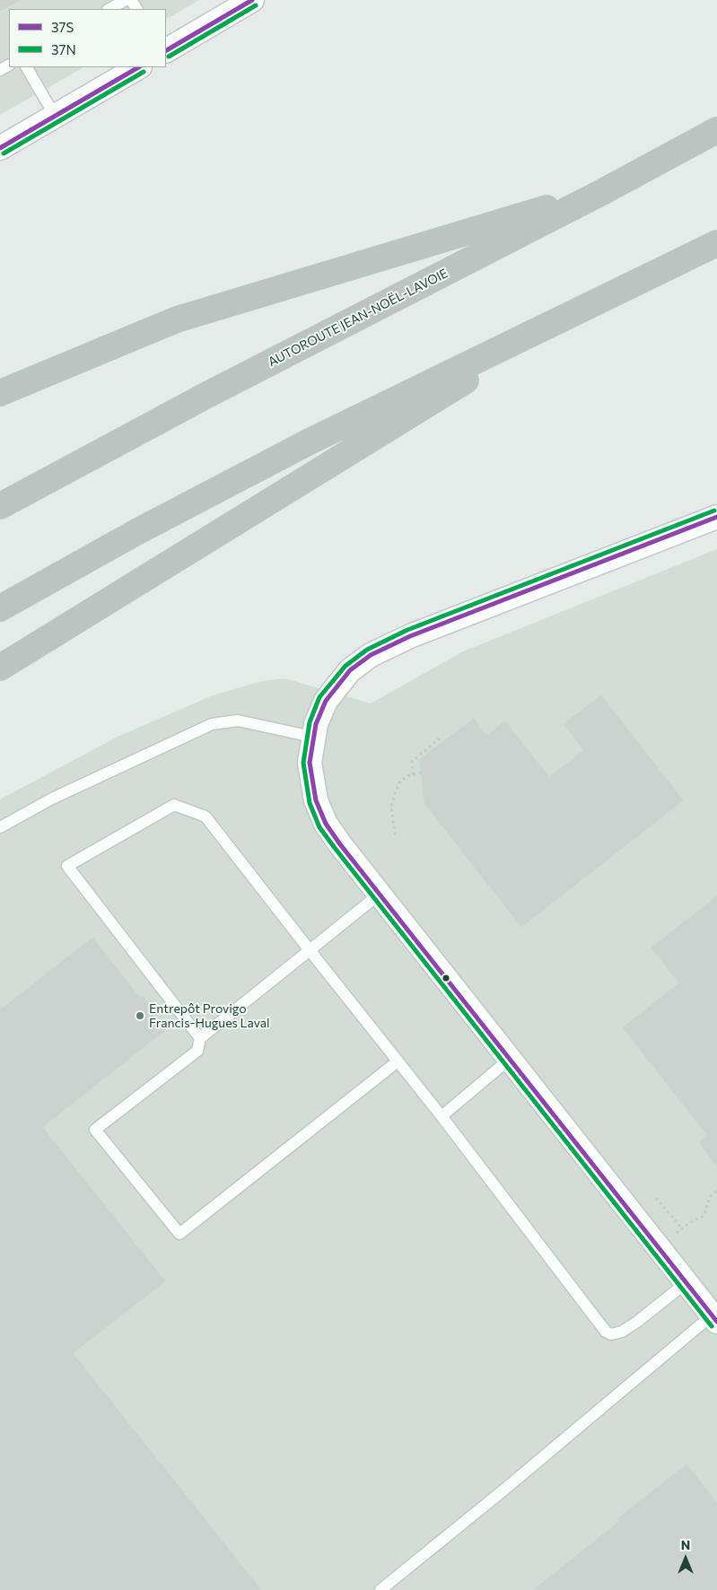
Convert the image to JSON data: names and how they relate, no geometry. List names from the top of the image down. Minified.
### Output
{"streets":{"highway":["AUTOROUTE JEAN-NOËL-LAVOIE"]},"places":["Entrepôt Provigo Francis-Hugues Laval"],"lines":["transit line 37S","transit line 37N"],"legend":["37S","37N"],"north":"top"}
